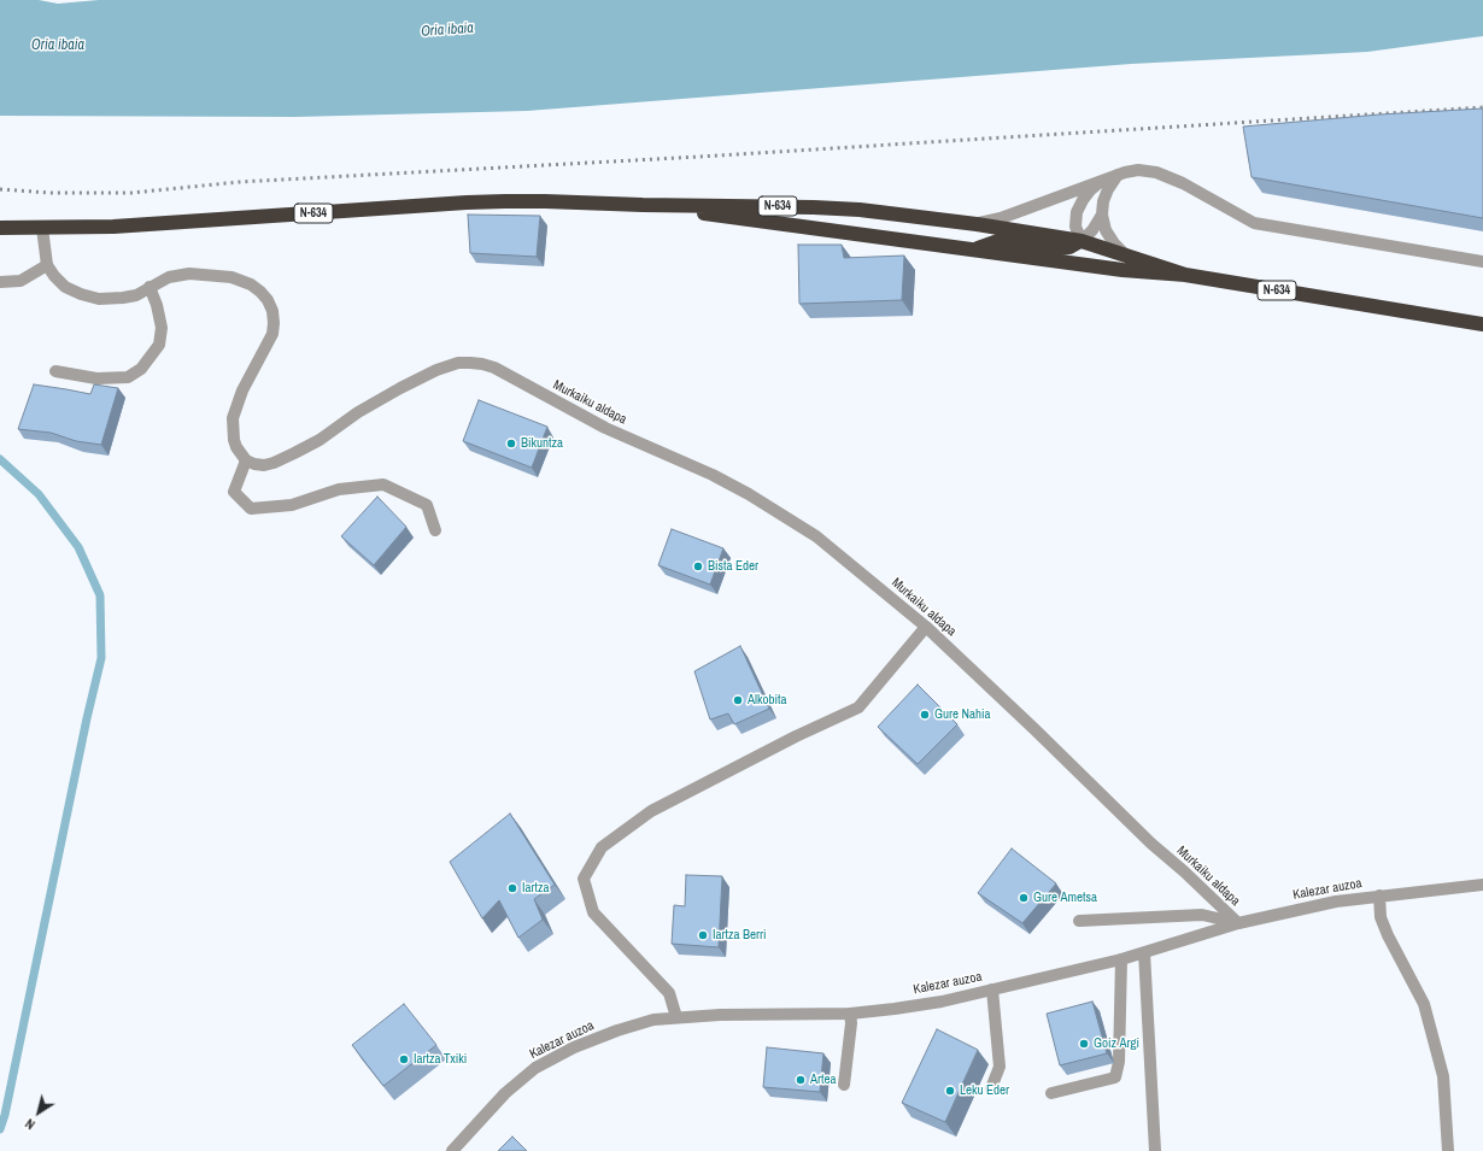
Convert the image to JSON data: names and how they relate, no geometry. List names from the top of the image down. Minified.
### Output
{"streets":{"highway":["N-634"],"street":["Murkaiku aldapa","Kalezar auzoa"]},"crossings":[["Murkaiku aldapa","Kalezar auzoa"]],"water":["Oria ibaia"],"places":["Bikuntza","Bista Eder","Alkobita","Gure Nahia","Iartza","Gure Ametsa","Iartza Berri","Goiz Argi","Iartza Txiki","Artea","Leku Eder"],"north":"bottom left"}
